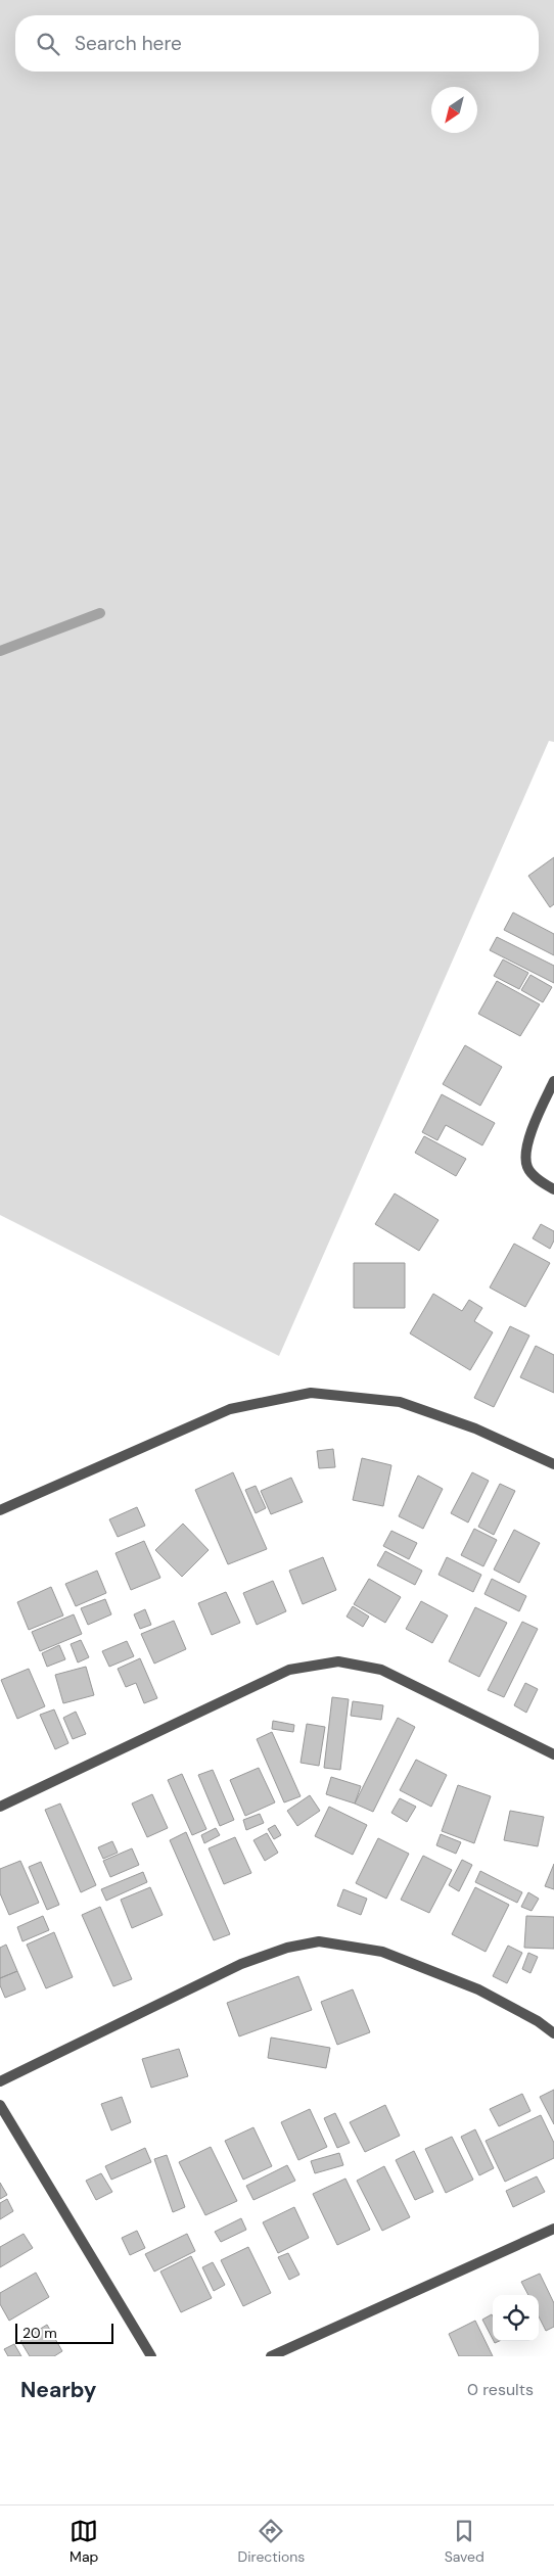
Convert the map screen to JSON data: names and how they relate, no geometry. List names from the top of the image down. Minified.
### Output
{"scale_bar":"20 m","north":"bottom left","page":{"search":"Search here","scale":"20 m","heading":["Nearby","0 results"],"nav":["Map","Directions","Saved"]}}
